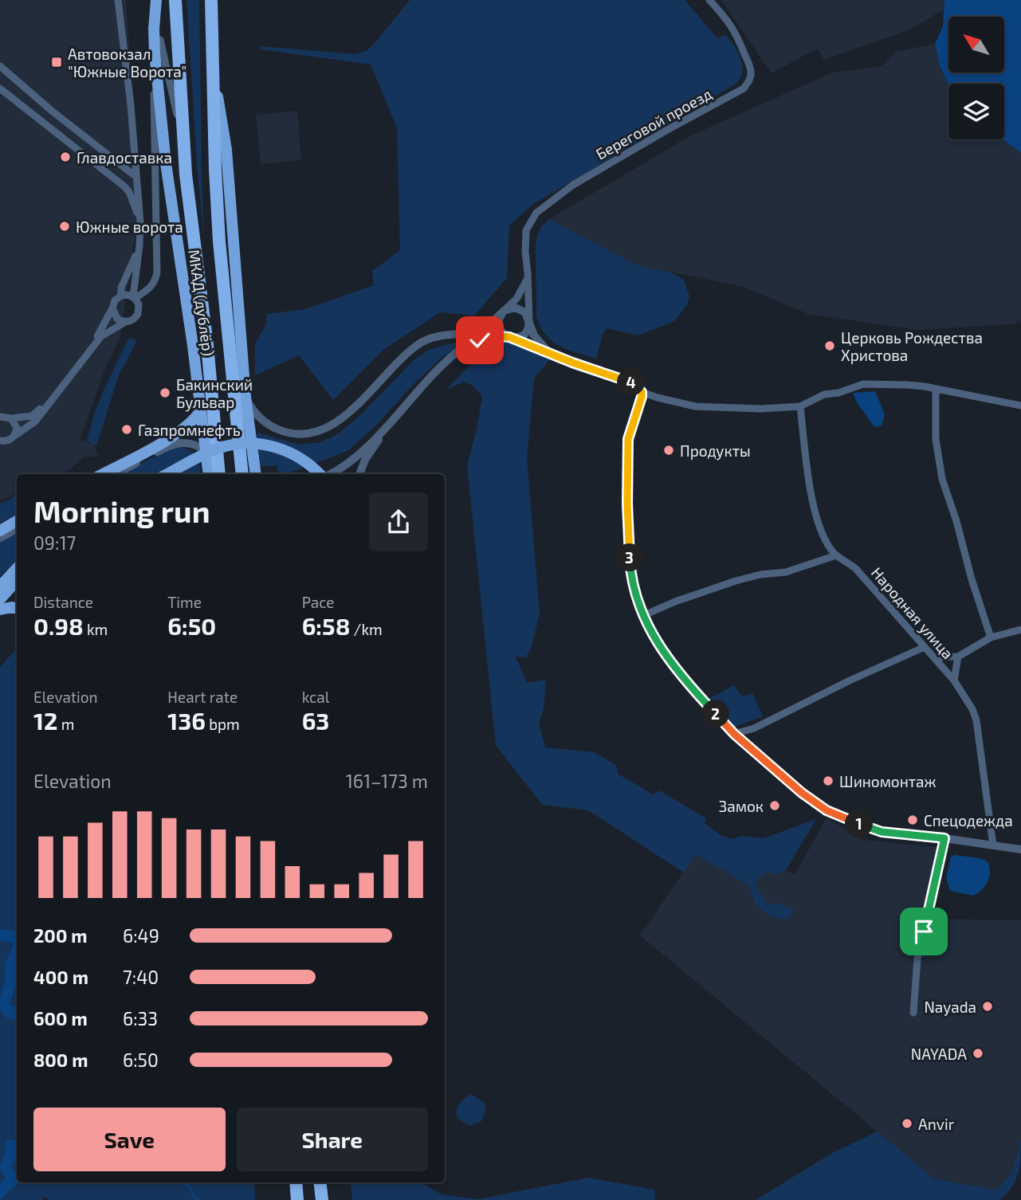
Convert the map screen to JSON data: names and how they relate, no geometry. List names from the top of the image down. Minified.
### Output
{"streets":{"main road":["МКАД (дублёр)"],"street":["Береговой проезд","Народная улица"]},"places":{"transit":["Автовокзал \"Южные Ворота\""],"other":["Главдоставка","Южные ворота","Церковь Рождества Христова","Бакинский Бульвар","Газпромнефть","Продукты","Шиномонтаж","Замок","Спецодежда","Nayada","NAYADA","Anvir"]},"north":"top left","page":{"pins":["4","3","2","1"],"heading":["Morning run","09:17"],"stats":[["Distance","0.98 km"],["Time","6:50"],["Pace","6:58 /km"],["Elevation","12 m"],["Heart rate","136 bpm"],["kcal","63"]],"chart":["Elevation","161–173 m"],"list":[{"name":"200 m","note":"6:49"},{"name":"400 m","note":"7:40"},{"name":"600 m","note":"6:33"},{"name":"800 m","note":"6:50"}],"buttons":["Save","Share"]}}
